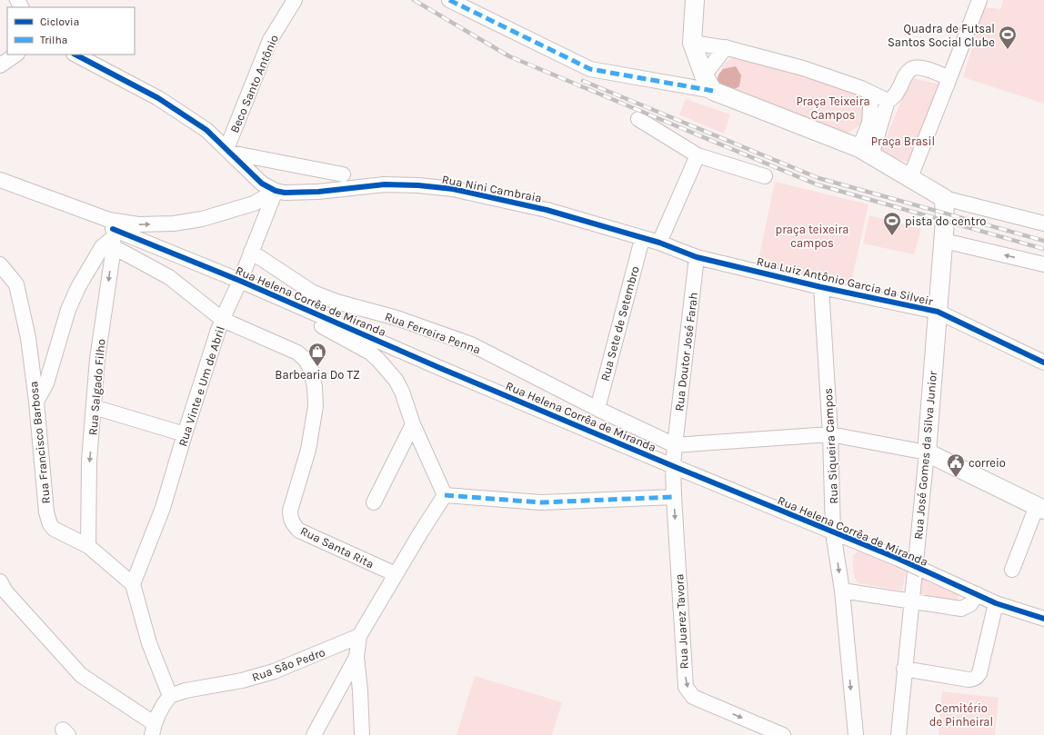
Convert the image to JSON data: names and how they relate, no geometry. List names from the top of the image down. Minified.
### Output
{"streets":{"main road":["Rua José Gomes da Silva Junior"],"street":["Beco Santo Antônio","Rua Nini Cambraia","Rua Luiz Antônio Garcia da Silveir","Rua Helena Corrêa de Miranda","Rua Sete de Setembro","Rua Ferreira Penna","Rua Doutor José Farah","Rua Vinte e Um de Abril","Rua Salgado Filho","Rua Francisco Barbosa","Rua Siqueira Campos","Rua Santa Rita","Rua Juarez Tavora","Rua São Pedro"]},"crossings":[["Rua Nini Cambraia","Rua Luiz Antônio Garcia da Silveir"],["Rua Nini Cambraia","Rua Sete de Setembro"],["Rua Nini Cambraia","Rua Doutor José Farah"],["Rua Nini Cambraia","Rua Vinte e Um de Abril"],["Rua Luiz Antônio Garcia da Silveir","Rua Doutor José Farah"],["Rua Luiz Antônio Garcia da Silveir","Rua Siqueira Campos"],["Rua Luiz Antônio Garcia da Silveir","Rua José Gomes da Silva Junior"],["Rua Helena Corrêa de Miranda","Rua Vinte e Um de Abril"],["Rua Helena Corrêa de Miranda","Rua Salgado Filho"],["Rua Helena Corrêa de Miranda","Rua Siqueira Campos"],["Rua Helena Corrêa de Miranda","Rua Juarez Tavora"],["Rua Sete de Setembro","Rua Ferreira Penna"],["Rua Ferreira Penna","Rua Doutor José Farah"],["Rua Ferreira Penna","Rua Vinte e Um de Abril"],["Rua Ferreira Penna","Rua Juarez Tavora"],["Rua Doutor José Farah","Rua Juarez Tavora"],["Rua Vinte e Um de Abril","Rua Francisco Barbosa"],["Rua Vinte e Um de Abril","Rua Santa Rita"],["Rua Salgado Filho","Rua Francisco Barbosa"]],"one_way":["Rua Siqueira Campos","Rua Juarez Tavora"],"parks":["Praça Teixeira Campos","Praça Brasil","praça teixeira campos","Cemitério de Pinheiral"],"places":{"sports":["Quadra de Futsal Santos Social Clube","pista do centro"],"shop":["Barbearia Do TZ"],"public building":["correio"]},"legend":["Ciclovia","Trilha"]}
